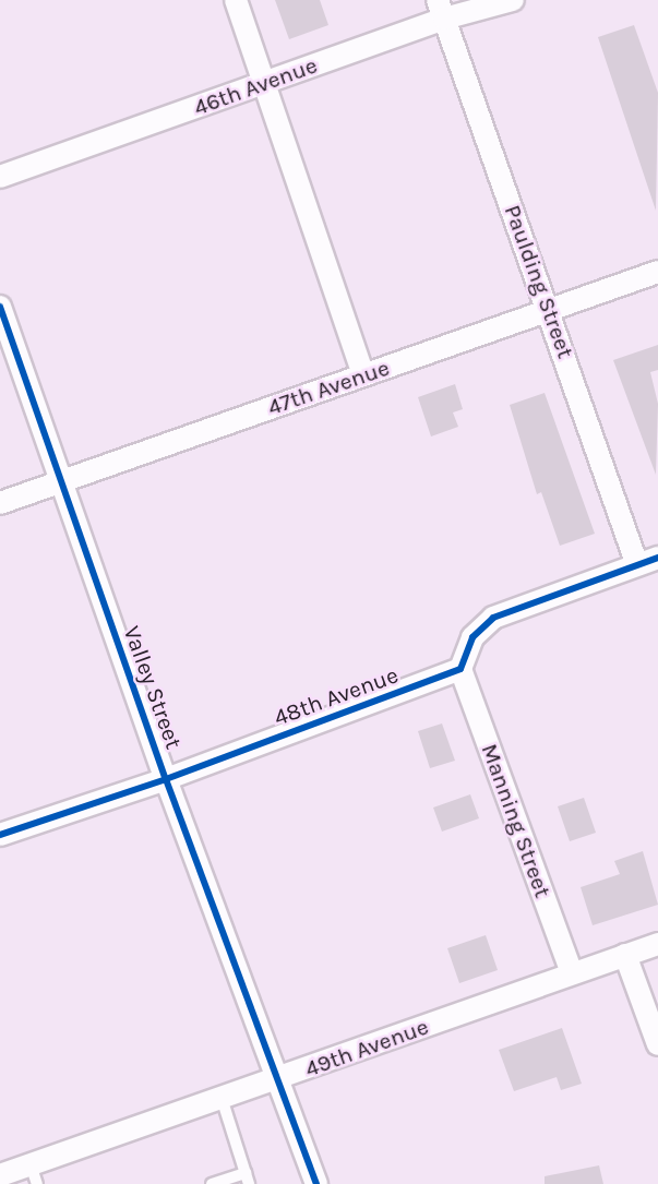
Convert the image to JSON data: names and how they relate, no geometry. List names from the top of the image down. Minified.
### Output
{"streets":{"street":["46th Avenue","Paulding Street","47th Avenue","Valley Street","48th Avenue","Manning Street","49th Avenue"]},"crossings":[["46th Avenue","Paulding Street"],["Paulding Street","47th Avenue"],["47th Avenue","Valley Street"],["Valley Street","48th Avenue"],["Valley Street","49th Avenue"],["48th Avenue","Manning Street"],["Manning Street","49th Avenue"]]}
